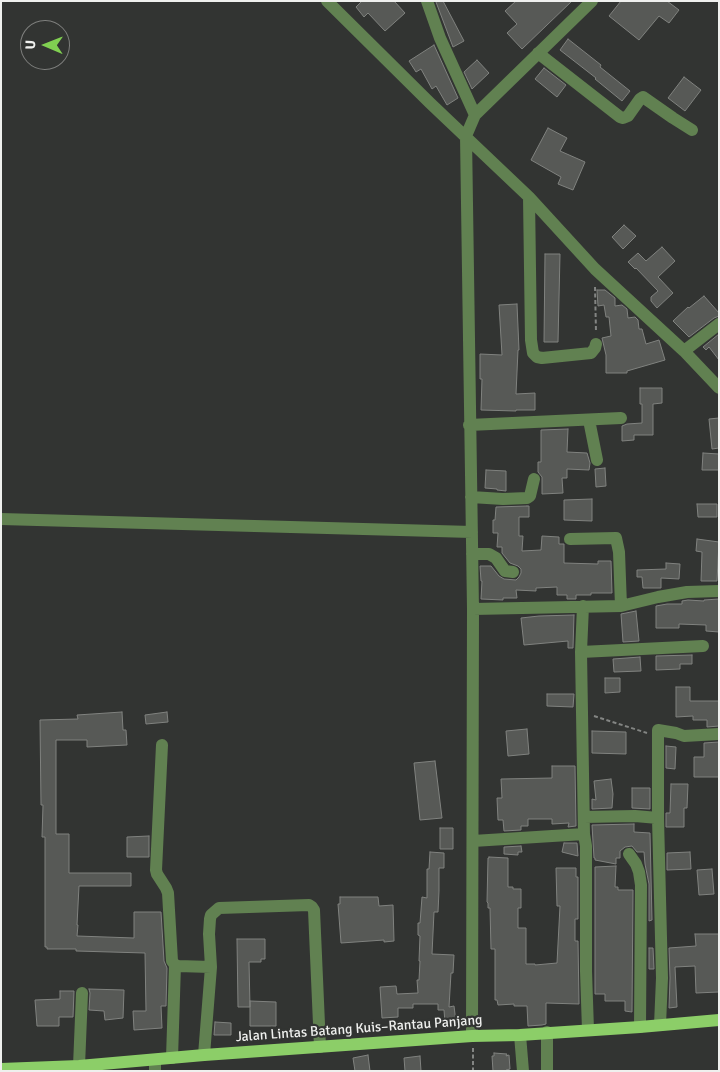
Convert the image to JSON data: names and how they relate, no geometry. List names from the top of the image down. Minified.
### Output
{"streets":{"main road":["Jalan Lintas Batang Kuis–Rantau Panjang"]},"north":"left"}
